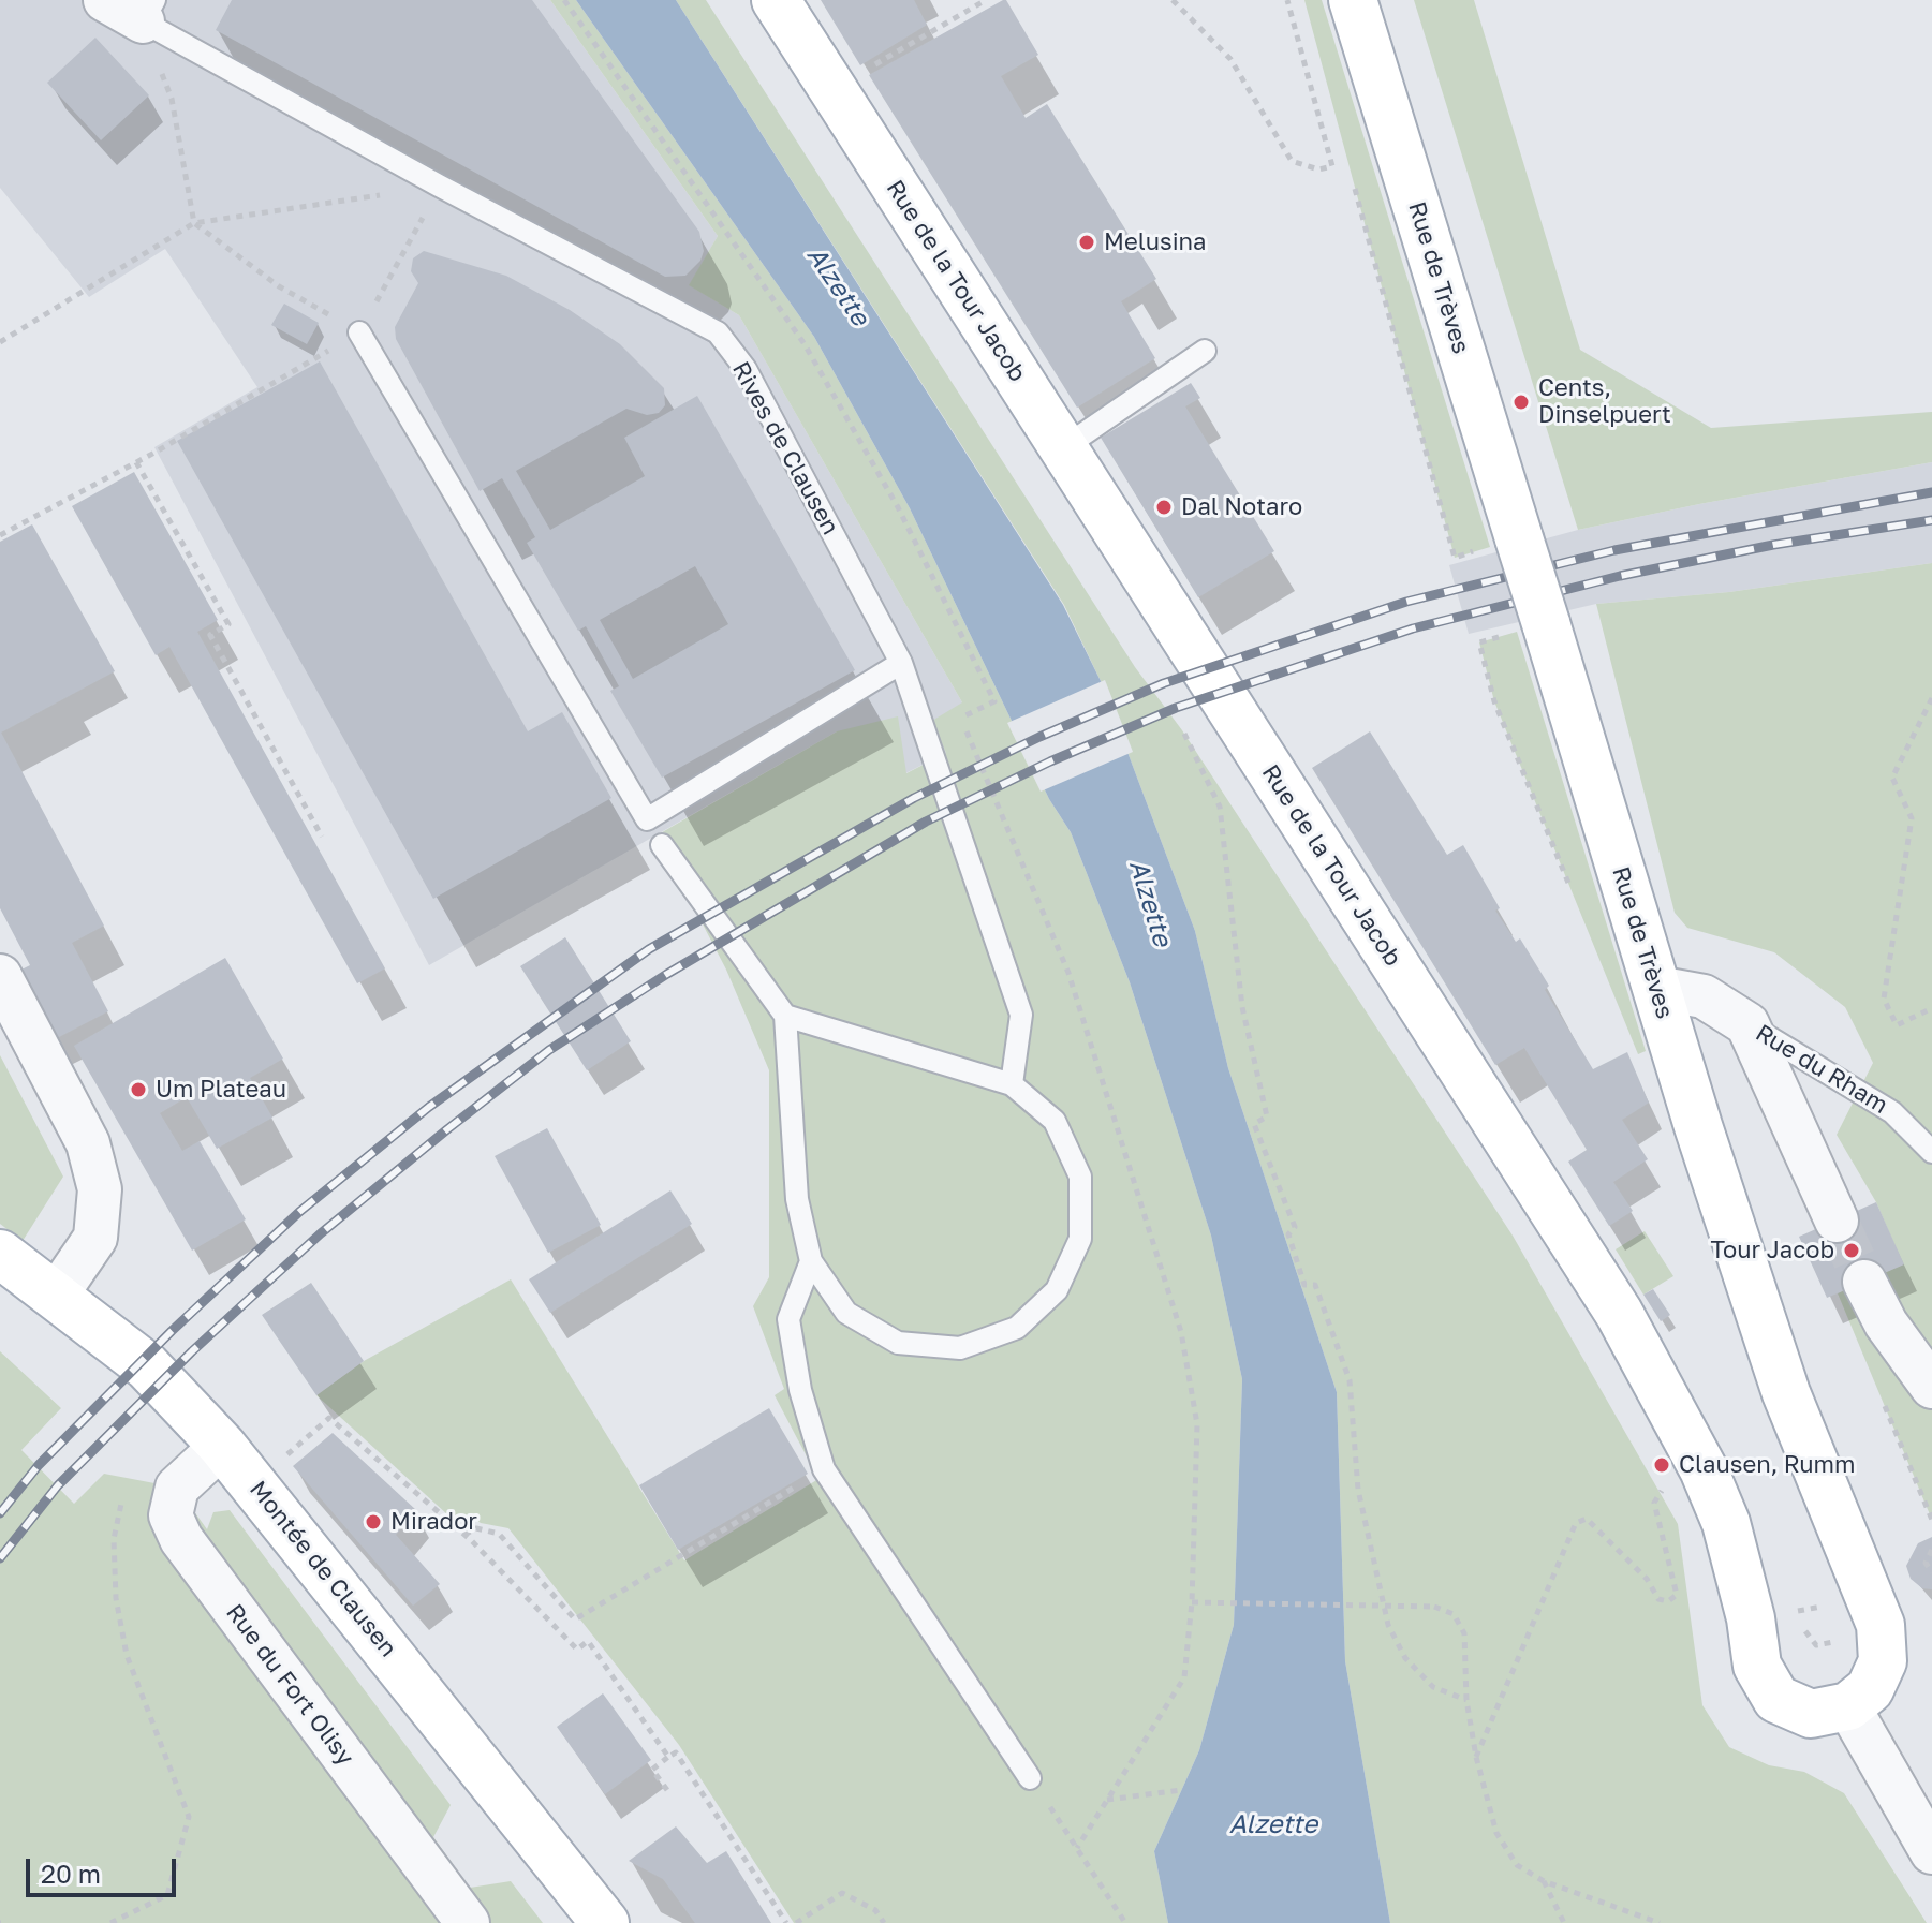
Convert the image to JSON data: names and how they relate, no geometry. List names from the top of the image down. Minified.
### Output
{"streets":{"main road":["Rue de Trèves","Rue de la Tour Jacob","Montée de Clausen"],"street":["Rives de Clausen","Rue du Rham","Rue du Fort Olisy"]},"crossings":[["Rue de Trèves","Rue de la Tour Jacob"],["Rue de Trèves","Rue du Rham"],["Montée de Clausen","Rue du Fort Olisy"]],"water":["Alzette"],"places":["Melusina","Cents, Dinselpuert","Dal Notaro","Um Plateau","Tour Jacob","Clausen, Rumm","Mirador"],"scale_bar":"20 m"}
